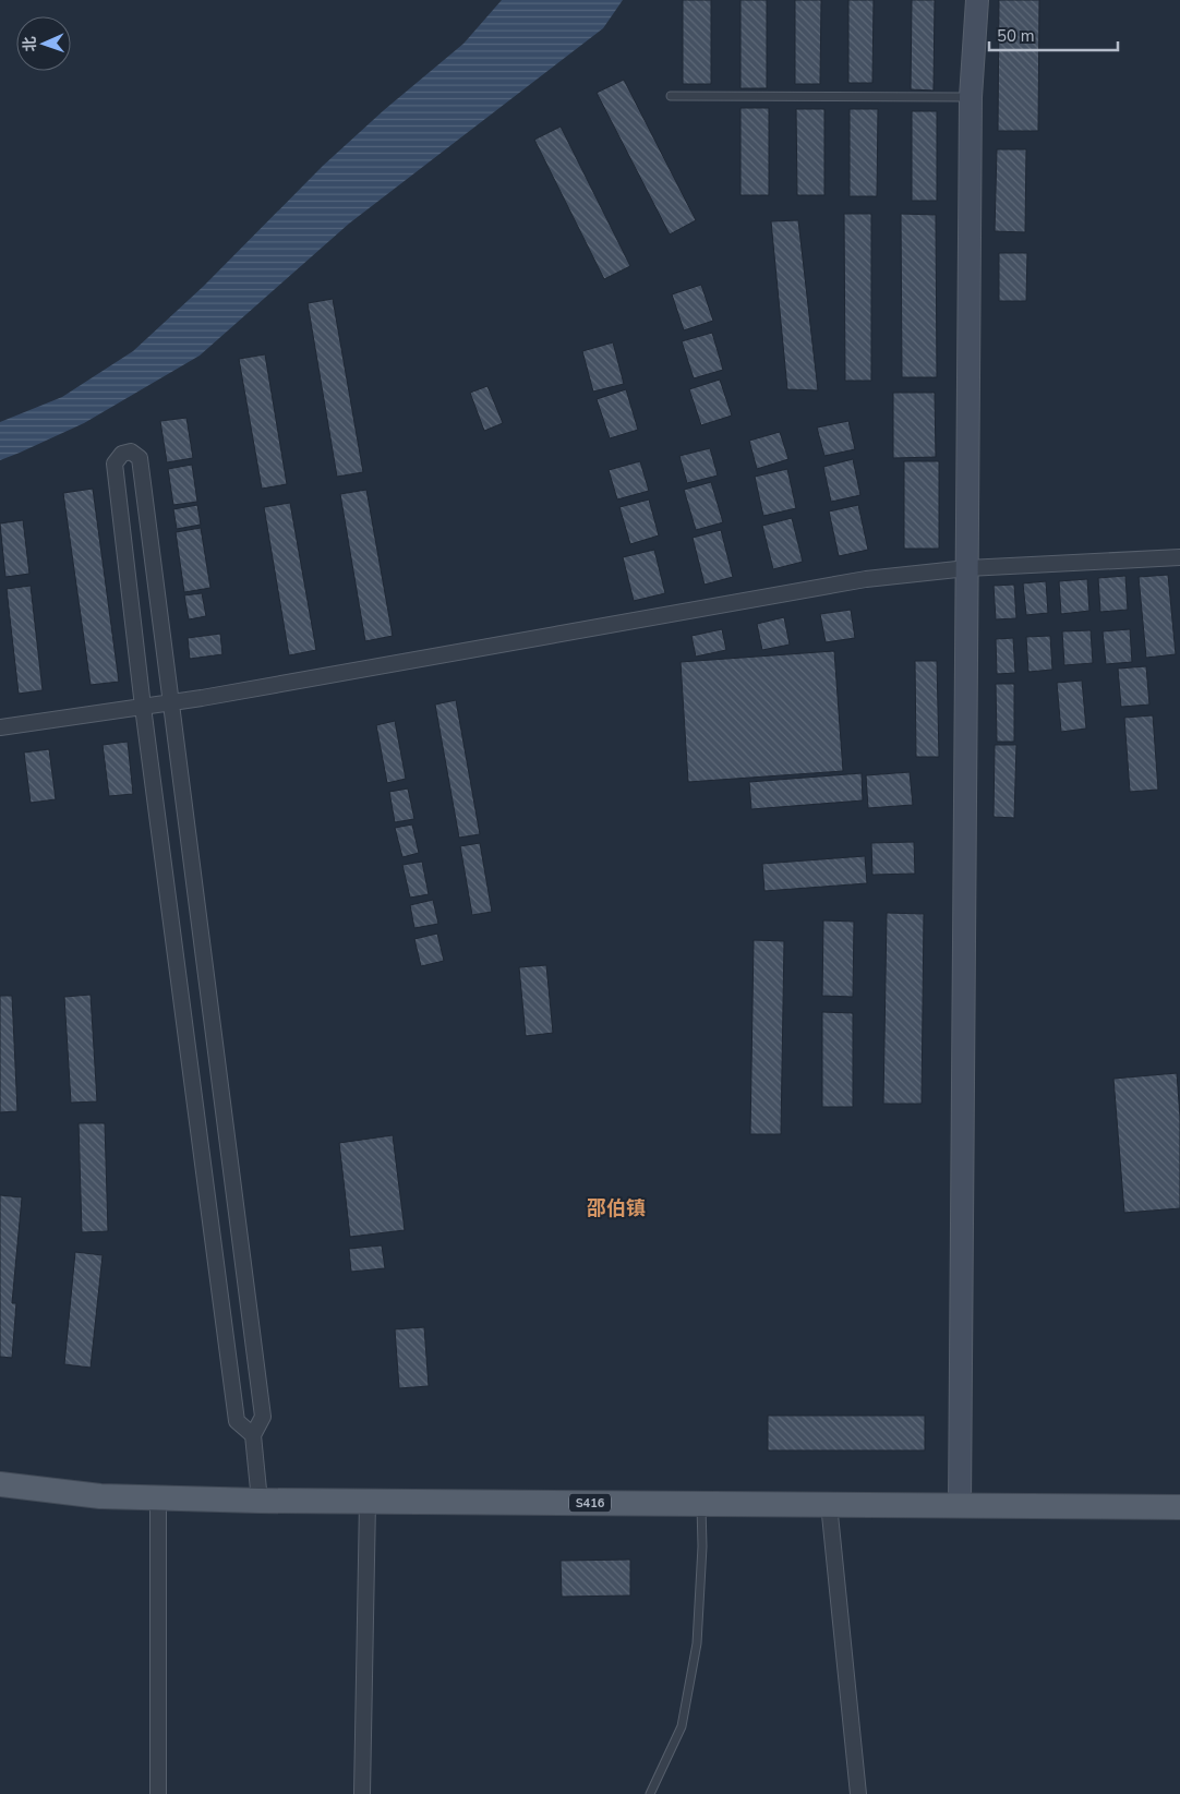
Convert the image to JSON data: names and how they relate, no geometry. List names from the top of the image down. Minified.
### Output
{"streets":{"main road":["S416"]},"districts":["邵伯镇"],"scale_bar":"50 m","north":"left"}
